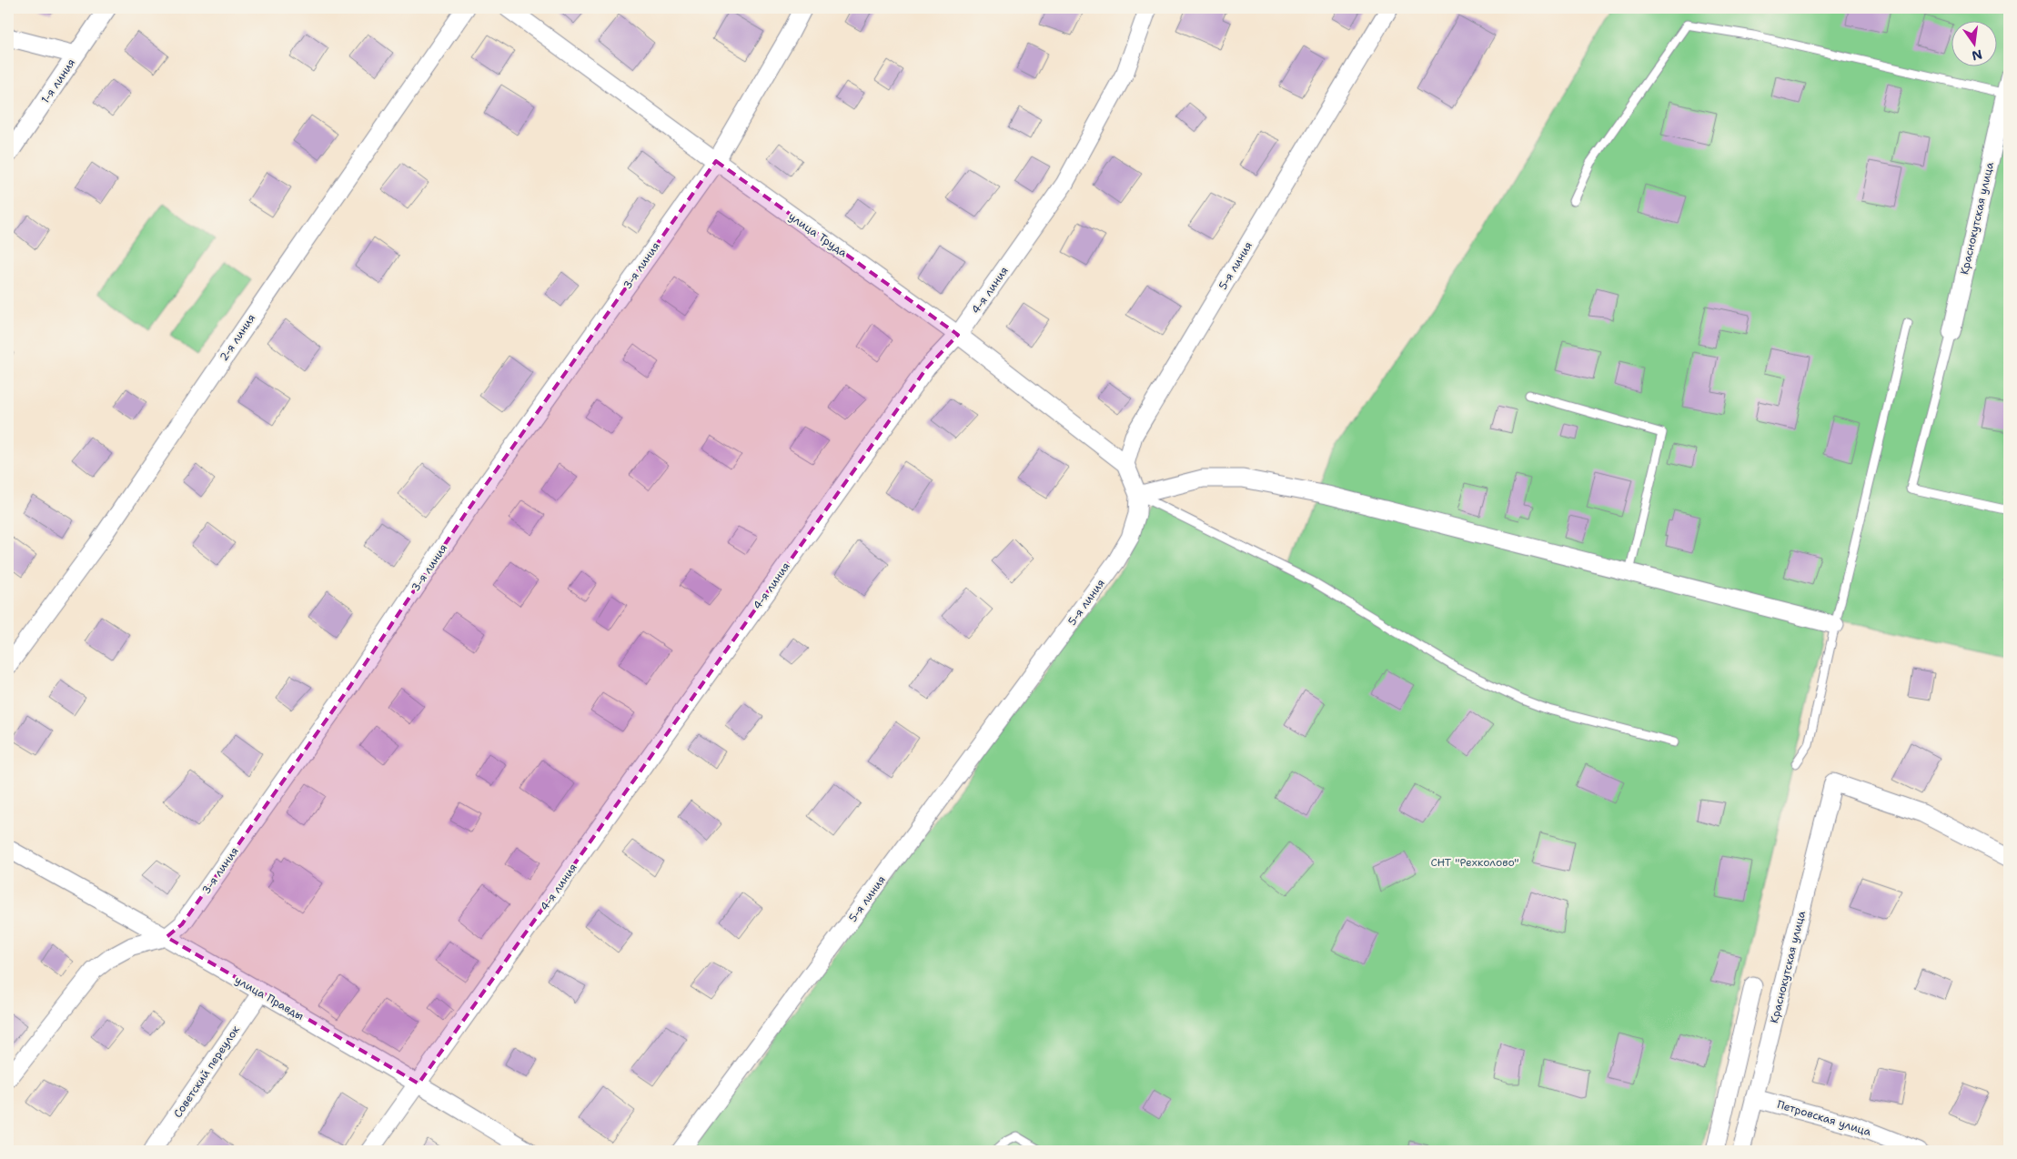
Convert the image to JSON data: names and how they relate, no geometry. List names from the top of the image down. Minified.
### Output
{"streets":{"street":["1-я линия","Краснокутская улица","улица Труда","3-я линия","5-я линия","4-я линия","2-я линия","улица Правды","Советский переулок","Петровская улица"]},"crossings":[["Краснокутская улица","Петровская улица"],["улица Труда","3-я линия"],["улица Труда","5-я линия"],["улица Труда","4-я линия"],["3-я линия","улица Правды"],["4-я линия","улица Правды"],["улица Правды","Советский переулок"]],"parks":["СНТ \"Рехколово\""],"north":"bottom"}
